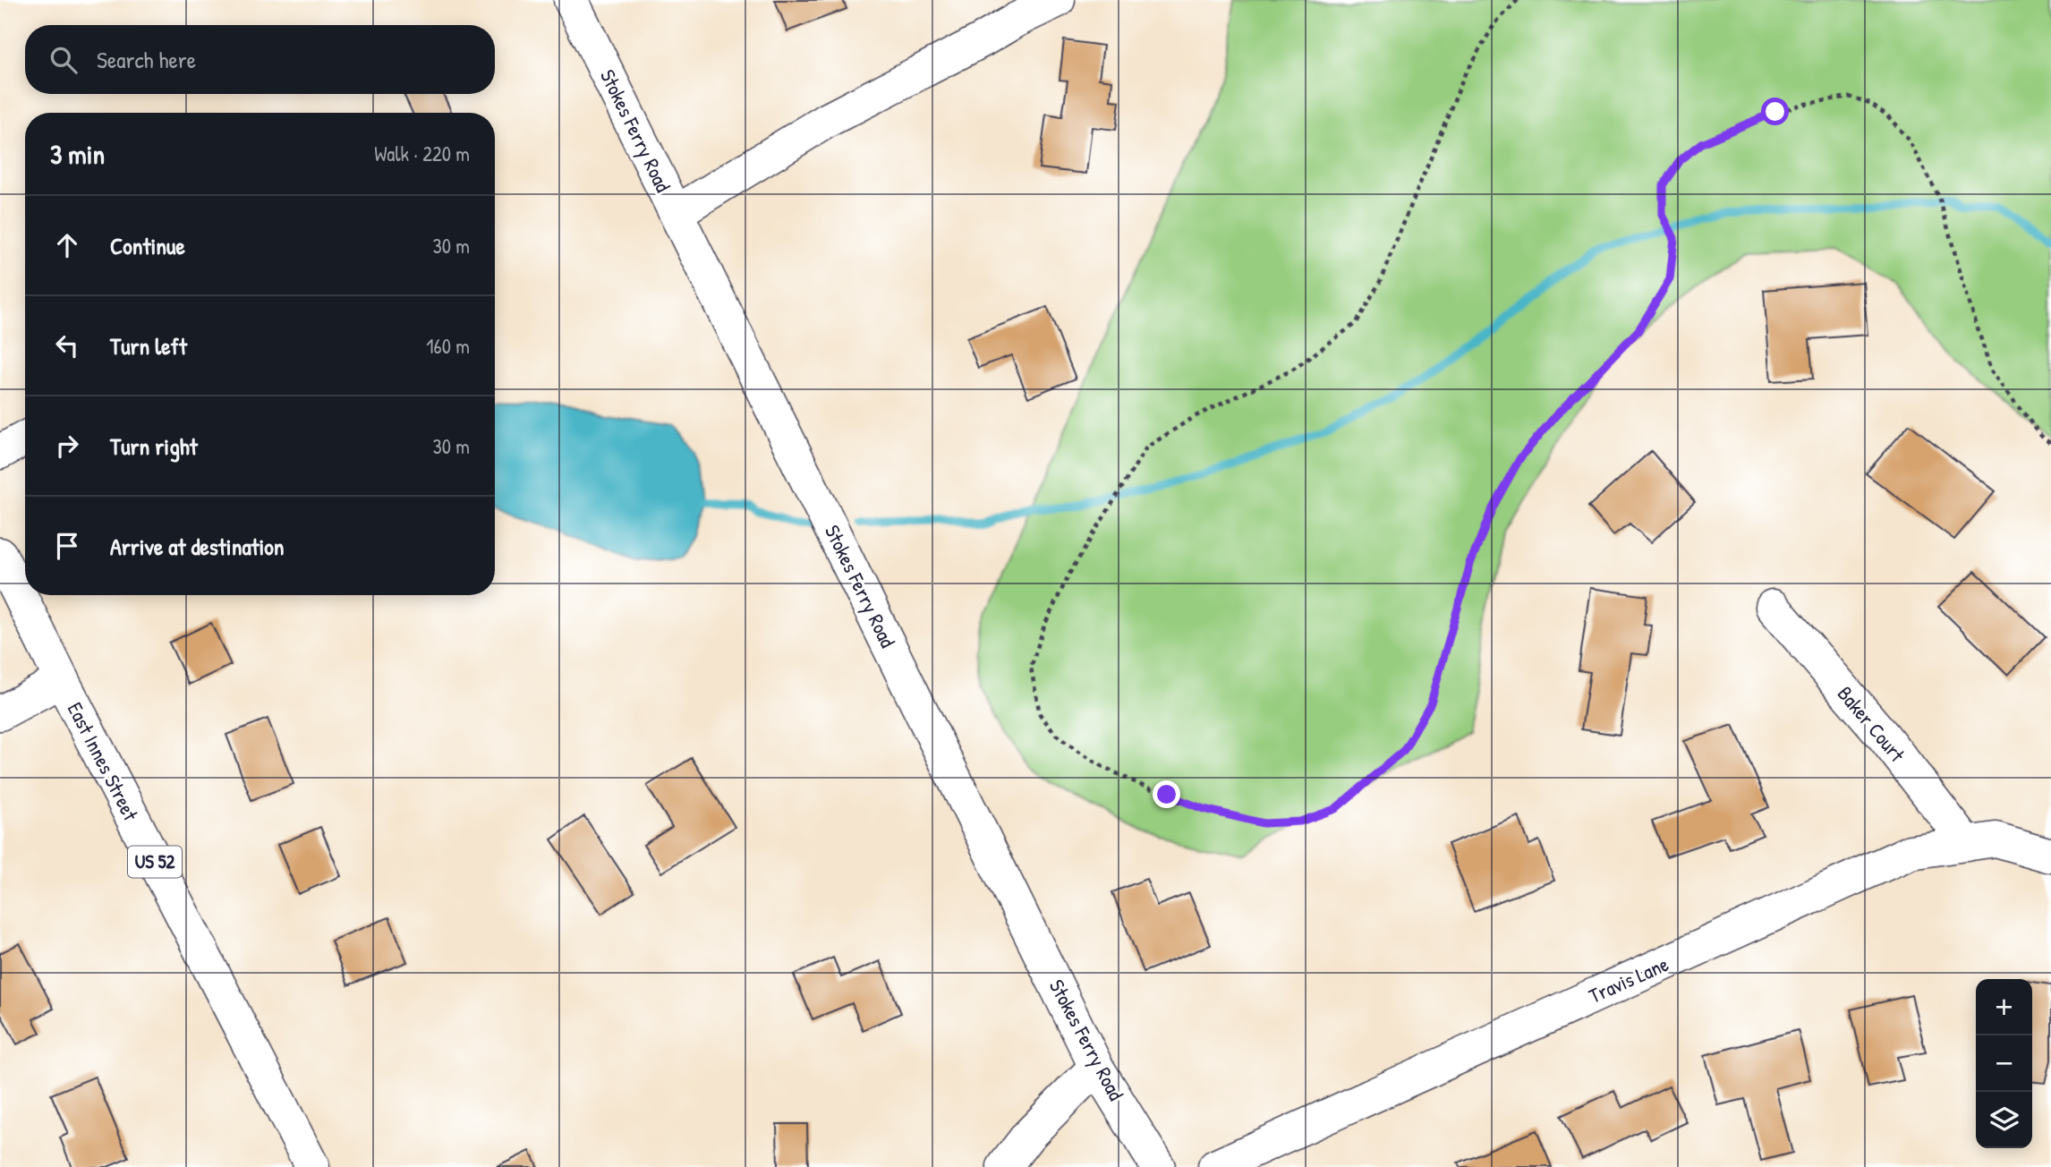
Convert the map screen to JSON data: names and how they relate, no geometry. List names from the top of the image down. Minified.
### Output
{"streets":{"street":["Stokes Ferry Road","Baker Court","East Innes Street","US 52","Travis Lane"]},"crossings":[["Baker Court","Travis Lane"]],"page":{"search":"Search here","heading":["3 min","Walk · 220 m"],"list":[["Continue","30 m"],["Turn left","160 m"],["Turn right","30 m"],"Arrive at destination"],"map_buttons":["+","−"]}}
